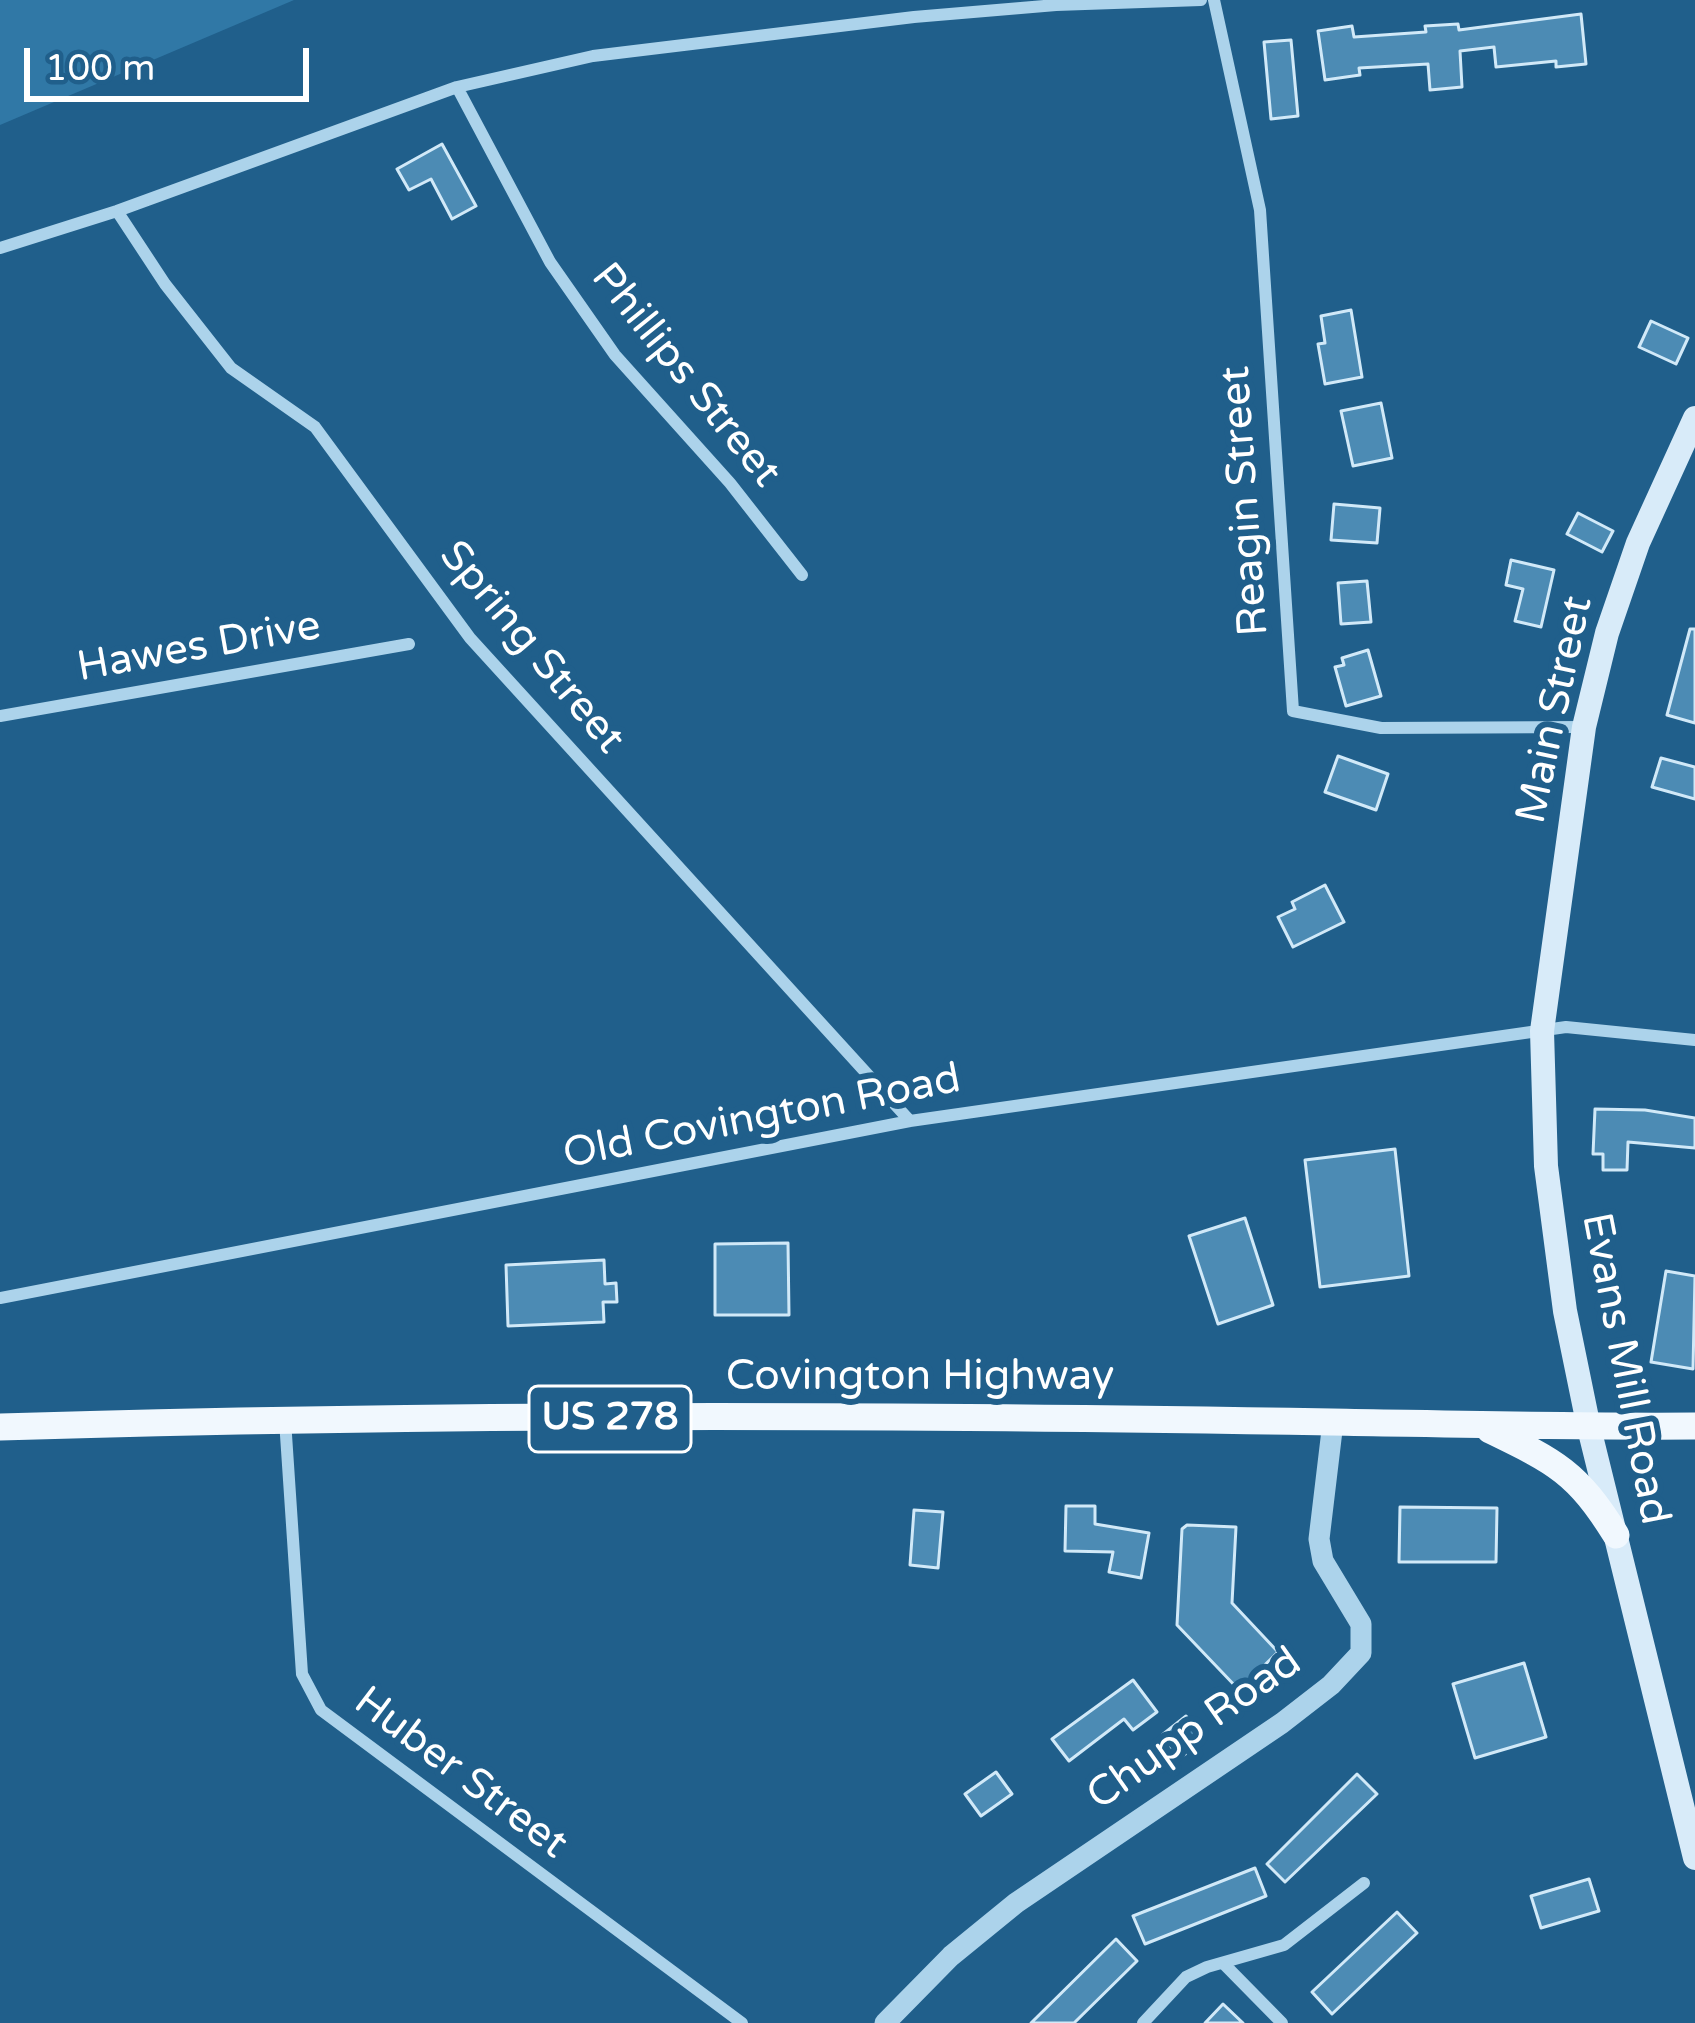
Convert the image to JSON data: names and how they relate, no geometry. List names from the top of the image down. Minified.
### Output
{"streets":{"main road":["Main Street","Evans Mill Road","Covington Highway","US 278"],"street":["Phillips Street","Reagin Street","Hawes Drive","Spring Street","Old Covington Road","Chupp Road","Huber Street"]},"crossings":[["Reagin Street","Main Street"],["Spring Street","Old Covington Road"],["Main Street","Old Covington Road"],["Main Street","Evans Mill Road"],["Old Covington Road","Evans Mill Road"],["Evans Mill Road","Covington Highway"],["Covington Highway","Chupp Road"],["Covington Highway","Huber Street"]],"scale_bar":"100 m"}
